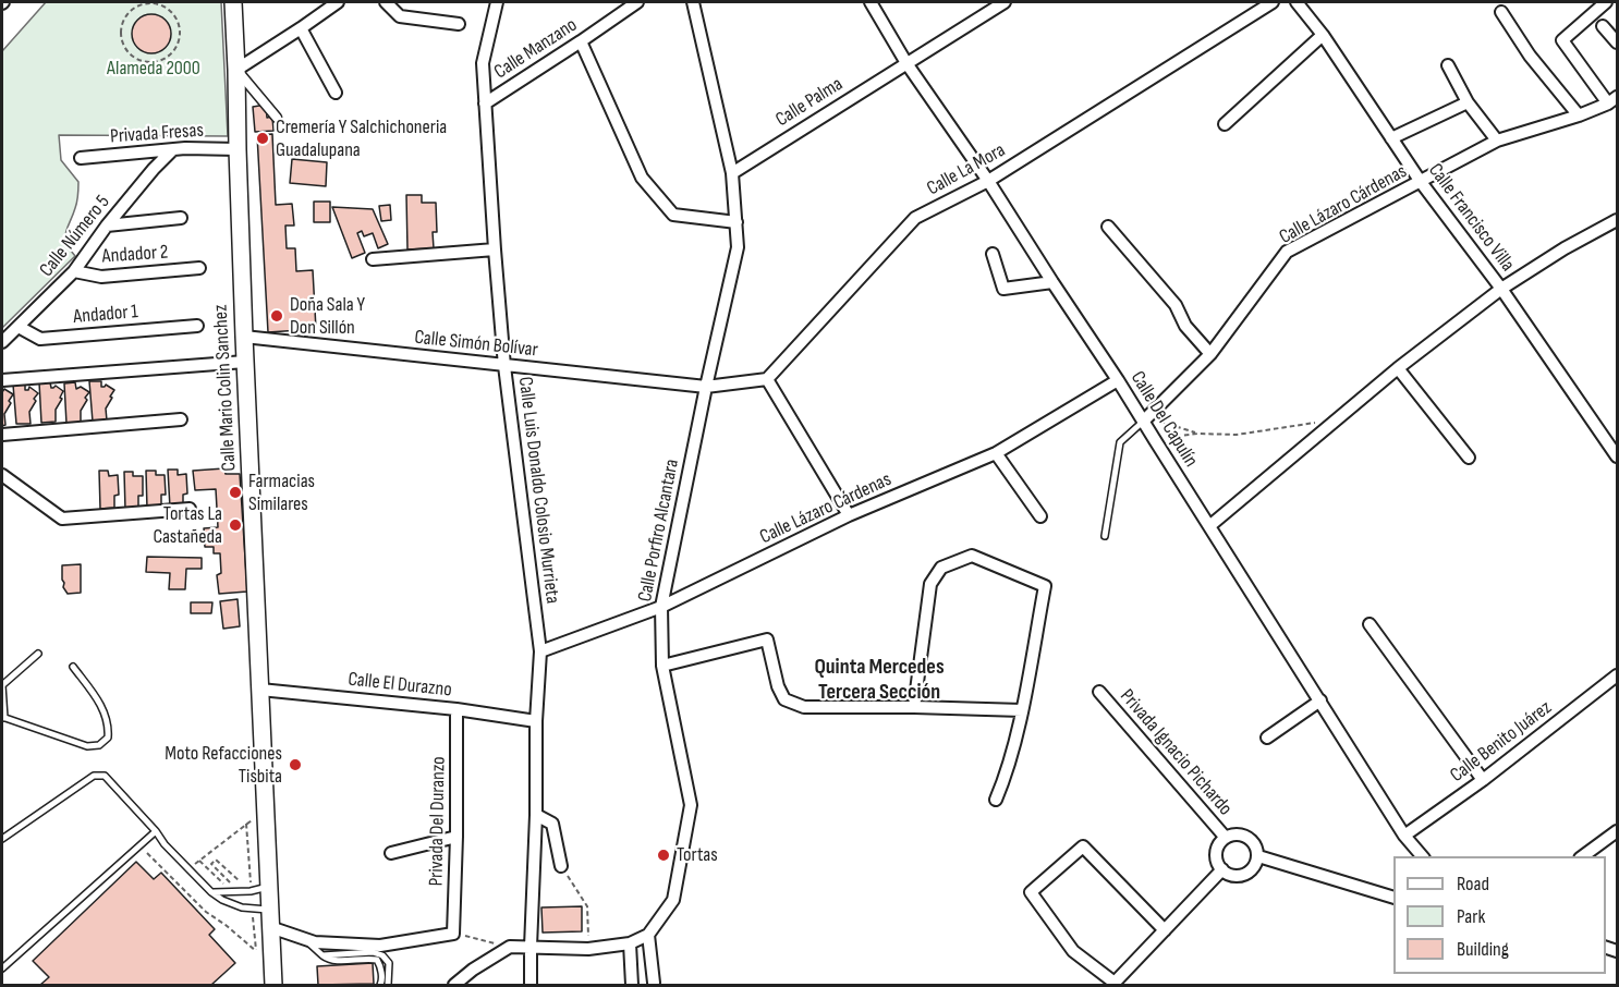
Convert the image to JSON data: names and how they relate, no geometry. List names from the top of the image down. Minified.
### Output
{"streets":{"main road":["Calle Mario Colin Sanchez"],"street":["Calle Manzano","Calle Palma","Privada Fresas","Calle La Mora","Calle Lázaro Cárdenas","Calle Francisco Villa","Calle Número 5","Andador 2","Andador 1","Calle Simón Bolívar","Calle Del Capulín","Calle Luis Donaldo Colosio Murrieta","Calle Porfiro Alcantara","Calle El Durazno","Calle Benito Juárez","Privada Ignacio Pichardo","Privada Del Duranzo"]},"crossings":[["Calle Manzano","Calle Luis Donaldo Colosio Murrieta"],["Calle Palma","Calle Del Capulín"],["Calle Palma","Calle Porfiro Alcantara"],["Privada Fresas","Calle Número 5"],["Privada Fresas","Calle Mario Colin Sanchez"],["Calle La Mora","Calle Del Capulín"],["Calle Lázaro Cárdenas","Calle Francisco Villa"],["Calle Lázaro Cárdenas","Calle Del Capulín"],["Calle Lázaro Cárdenas","Calle Luis Donaldo Colosio Murrieta"],["Calle Lázaro Cárdenas","Calle Porfiro Alcantara"],["Calle Número 5","Andador 2"],["Calle Número 5","Andador 1"],["Calle Simón Bolívar","Calle Mario Colin Sanchez"],["Calle Simón Bolívar","Calle Luis Donaldo Colosio Murrieta"],["Calle Simón Bolívar","Calle Porfiro Alcantara"],["Calle Mario Colin Sanchez","Calle El Durazno"],["Calle Del Capulín","Calle Benito Juárez"],["Calle Luis Donaldo Colosio Murrieta","Calle Porfiro Alcantara"],["Calle Luis Donaldo Colosio Murrieta","Calle El Durazno"],["Calle El Durazno","Privada Del Duranzo"]],"districts":["Quinta Mercedes Tercera Sección"],"parks":["Alameda 2000"],"places":["Cremería Y Salchichoneria Guadalupana","Doña Sala Y Don Sillón","Farmacias Similares","Tortas La Castañeda","Moto Refacciones Tisbita","Tortas"],"legend":["Road","Park","Building"]}
